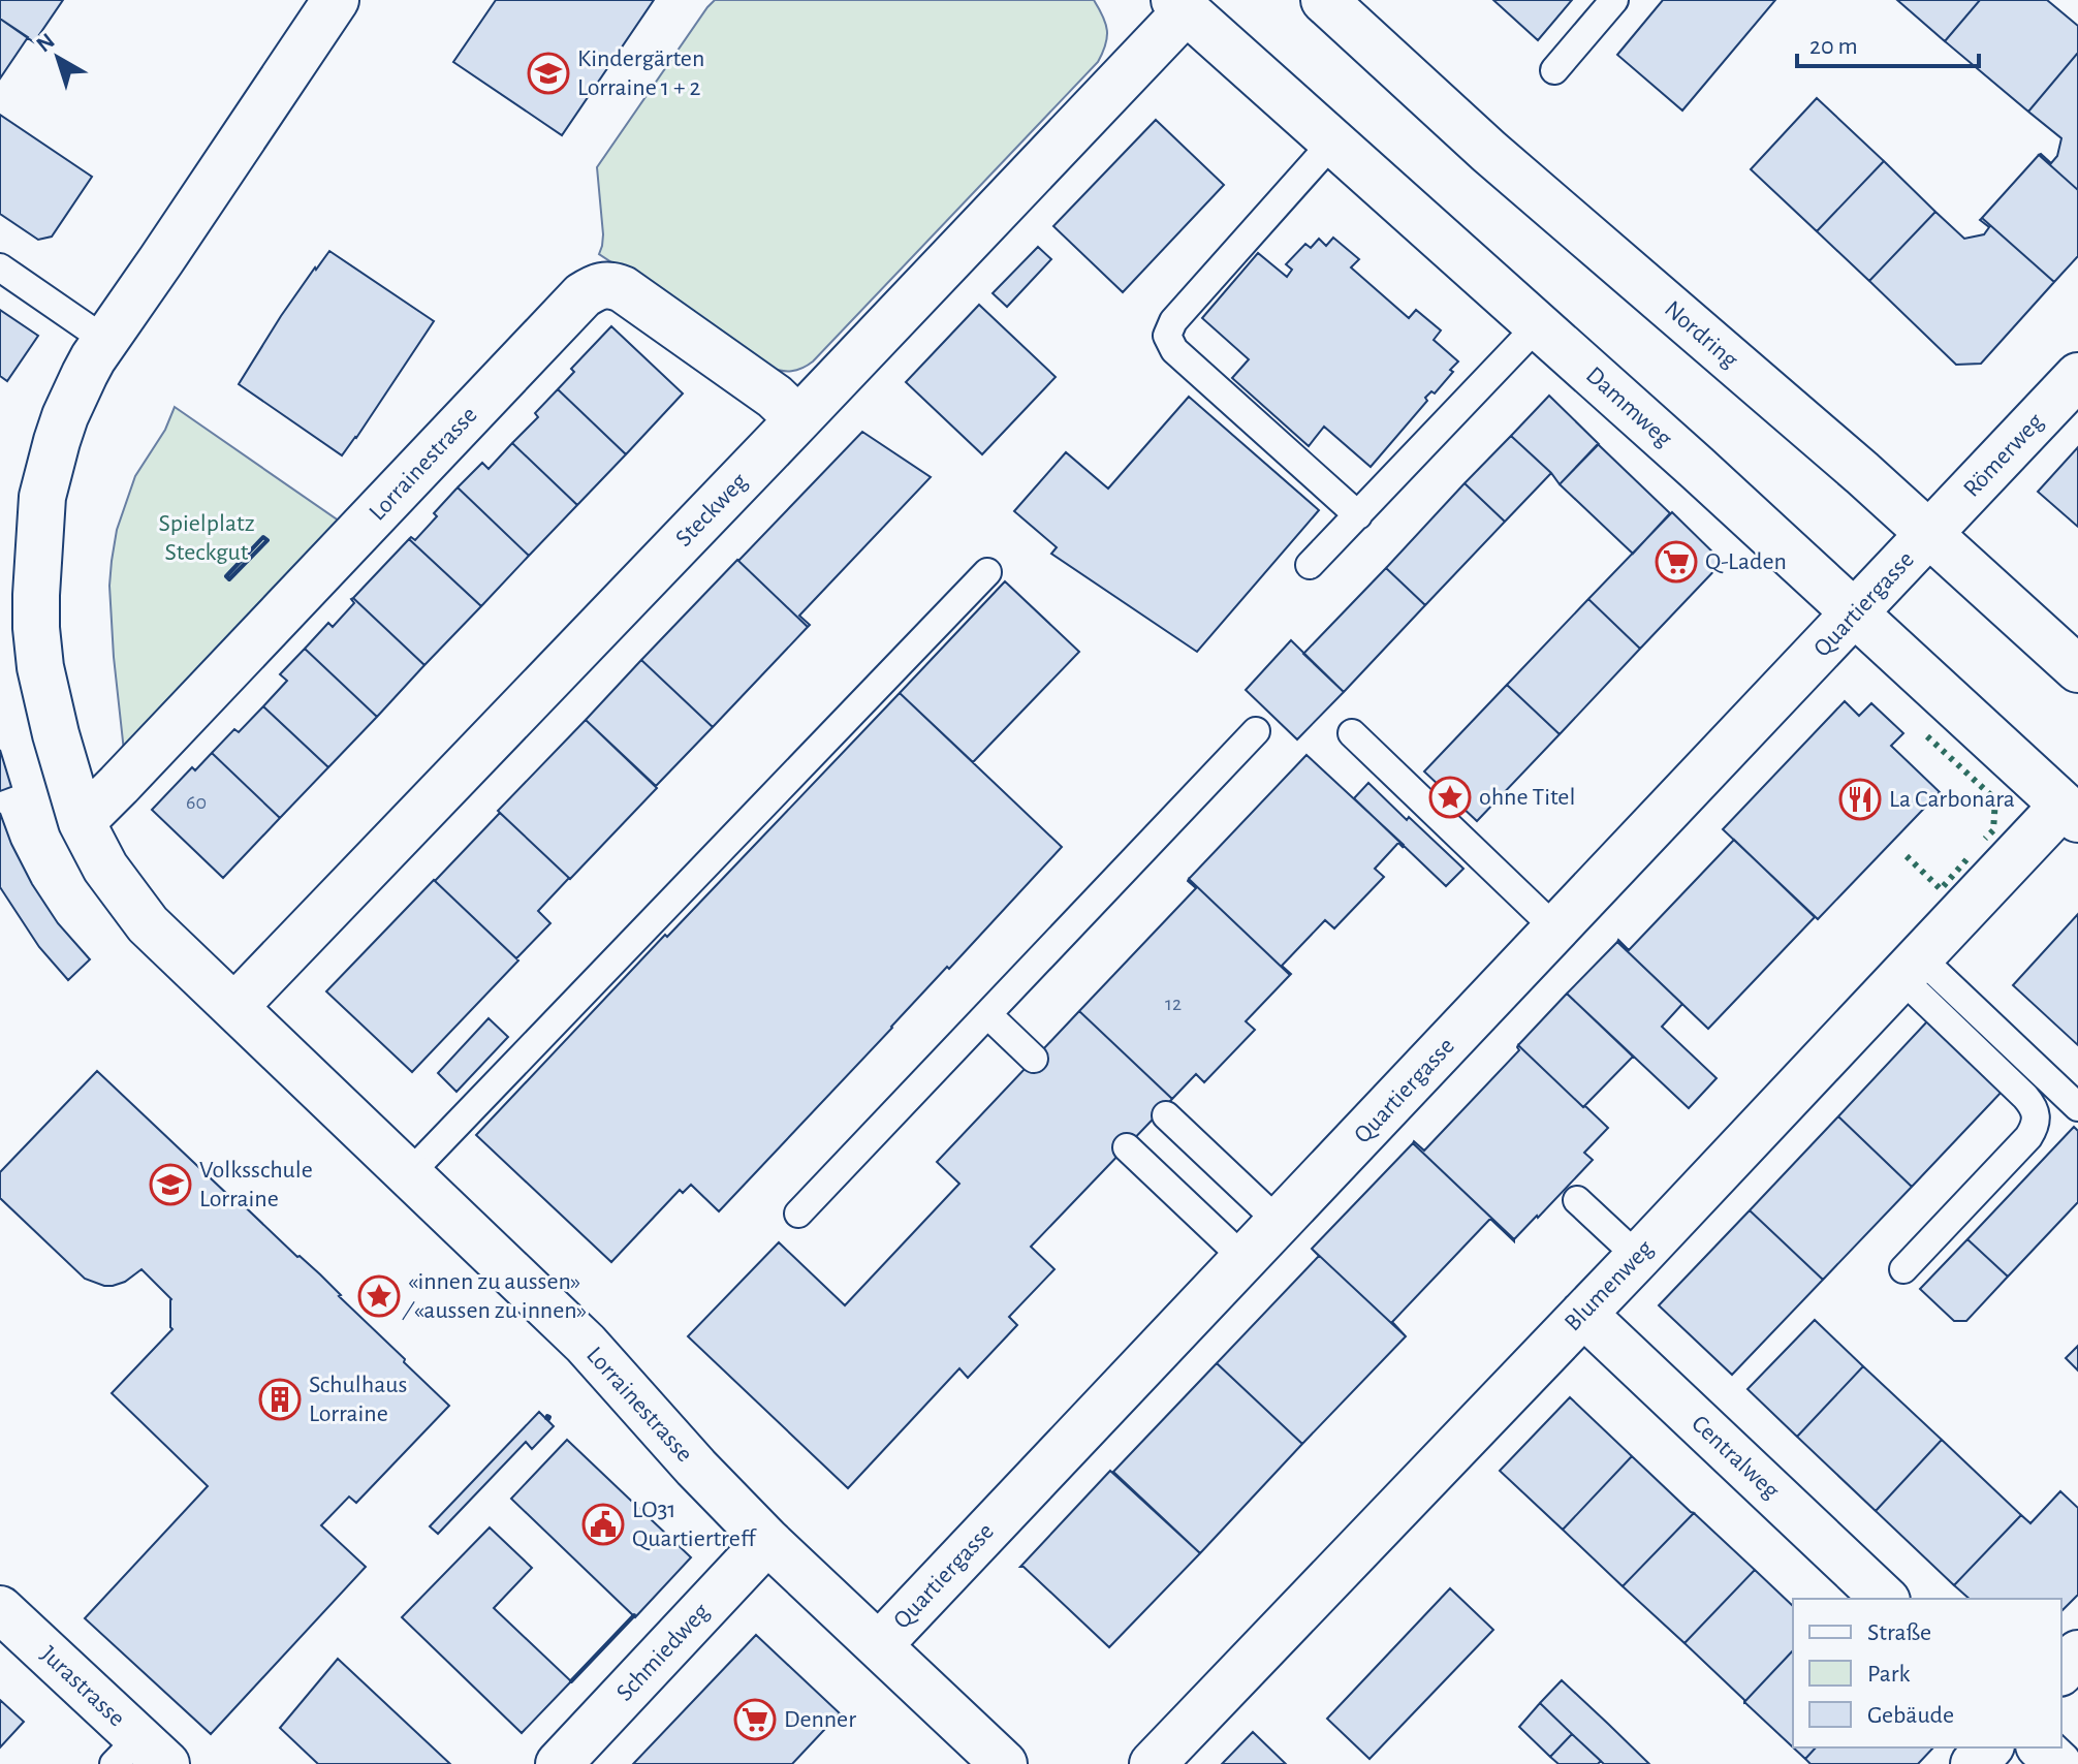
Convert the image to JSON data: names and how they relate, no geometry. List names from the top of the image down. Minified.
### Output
{"streets":{"street":["Nordring","Dammweg","Römerweg","Lorrainestrasse","Steckweg","Quartiergasse","Blumenweg","Centralweg","Schmiedweg","Jurastrasse"]},"crossings":[["Nordring","Römerweg"],["Nordring","Quartiergasse"],["Dammweg","Steckweg"],["Dammweg","Quartiergasse"],["Dammweg","Blumenweg"],["Römerweg","Quartiergasse"],["Lorrainestrasse","Steckweg"],["Lorrainestrasse","Quartiergasse"],["Lorrainestrasse","Schmiedweg"],["Blumenweg","Centralweg"]],"parks":["Spielplatz Steckgut"],"places":{"school or university":["Kindergärten Lorraine 1 + 2","Volksschule Lorraine"],"supermarket":["Q-Laden","Denner"],"place":["ohne Titel","«innen zu aussen» ⁄ «aussen zu innen»"],"restaurant":["La Carbonara"],"building":["Schulhaus Lorraine"],"public building":["LO31 Quartiertreff"]},"house_numbers":["60","12"],"legend":["Straße","Park","Gebäude"],"scale_bar":"20 m","north":"top left"}
